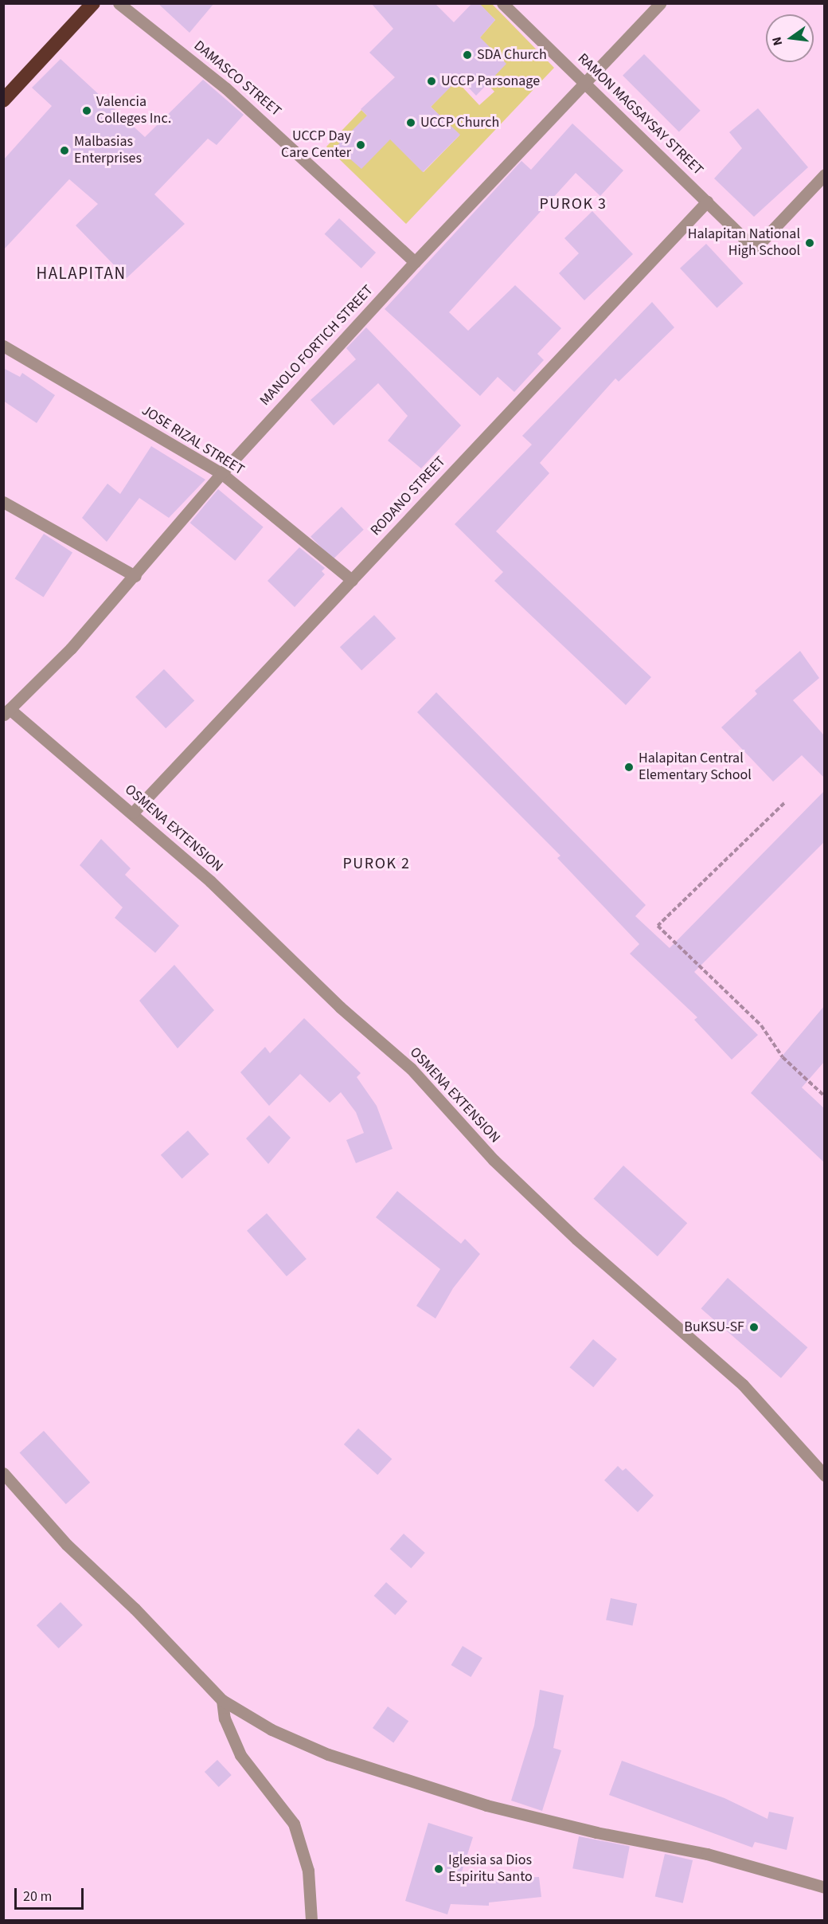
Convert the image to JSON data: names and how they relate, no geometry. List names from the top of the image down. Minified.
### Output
{"streets":{"street":["DAMASCO STREET","RAMON MAGSAYSAY STREET","MANOLO FORTICH STREET","JOSE RIZAL STREET","RODANO STREET","OSMENA EXTENSION"]},"crossings":[["DAMASCO STREET","MANOLO FORTICH STREET"],["RAMON MAGSAYSAY STREET","MANOLO FORTICH STREET"],["RAMON MAGSAYSAY STREET","RODANO STREET"],["MANOLO FORTICH STREET","JOSE RIZAL STREET"],["MANOLO FORTICH STREET","OSMENA EXTENSION"],["JOSE RIZAL STREET","RODANO STREET"],["RODANO STREET","OSMENA EXTENSION"]],"districts":["PUROK 3","HALAPITAN","PUROK 2"],"places":["SDA Church","UCCP Parsonage","Valencia Colleges Inc.","UCCP Church","UCCP Day Care Center","Malbasias Enterprises","Halapitan National High School","Halapitan Central Elementary School","BuKSU-SF","Iglesia sa Dios Espiritu Santo"],"scale_bar":"20 m","north":"left"}
